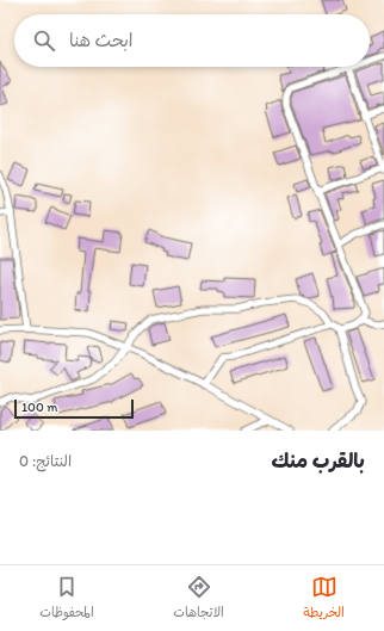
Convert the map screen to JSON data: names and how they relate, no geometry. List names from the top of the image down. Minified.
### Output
{"scale_bar":"100 m","page":{"search":"ابحث هنا","scale":"100 m","heading":["بالقرب منك","النتائج: 0"],"nav":["الخريطة","الاتجاهات","المحفوظات"]}}
